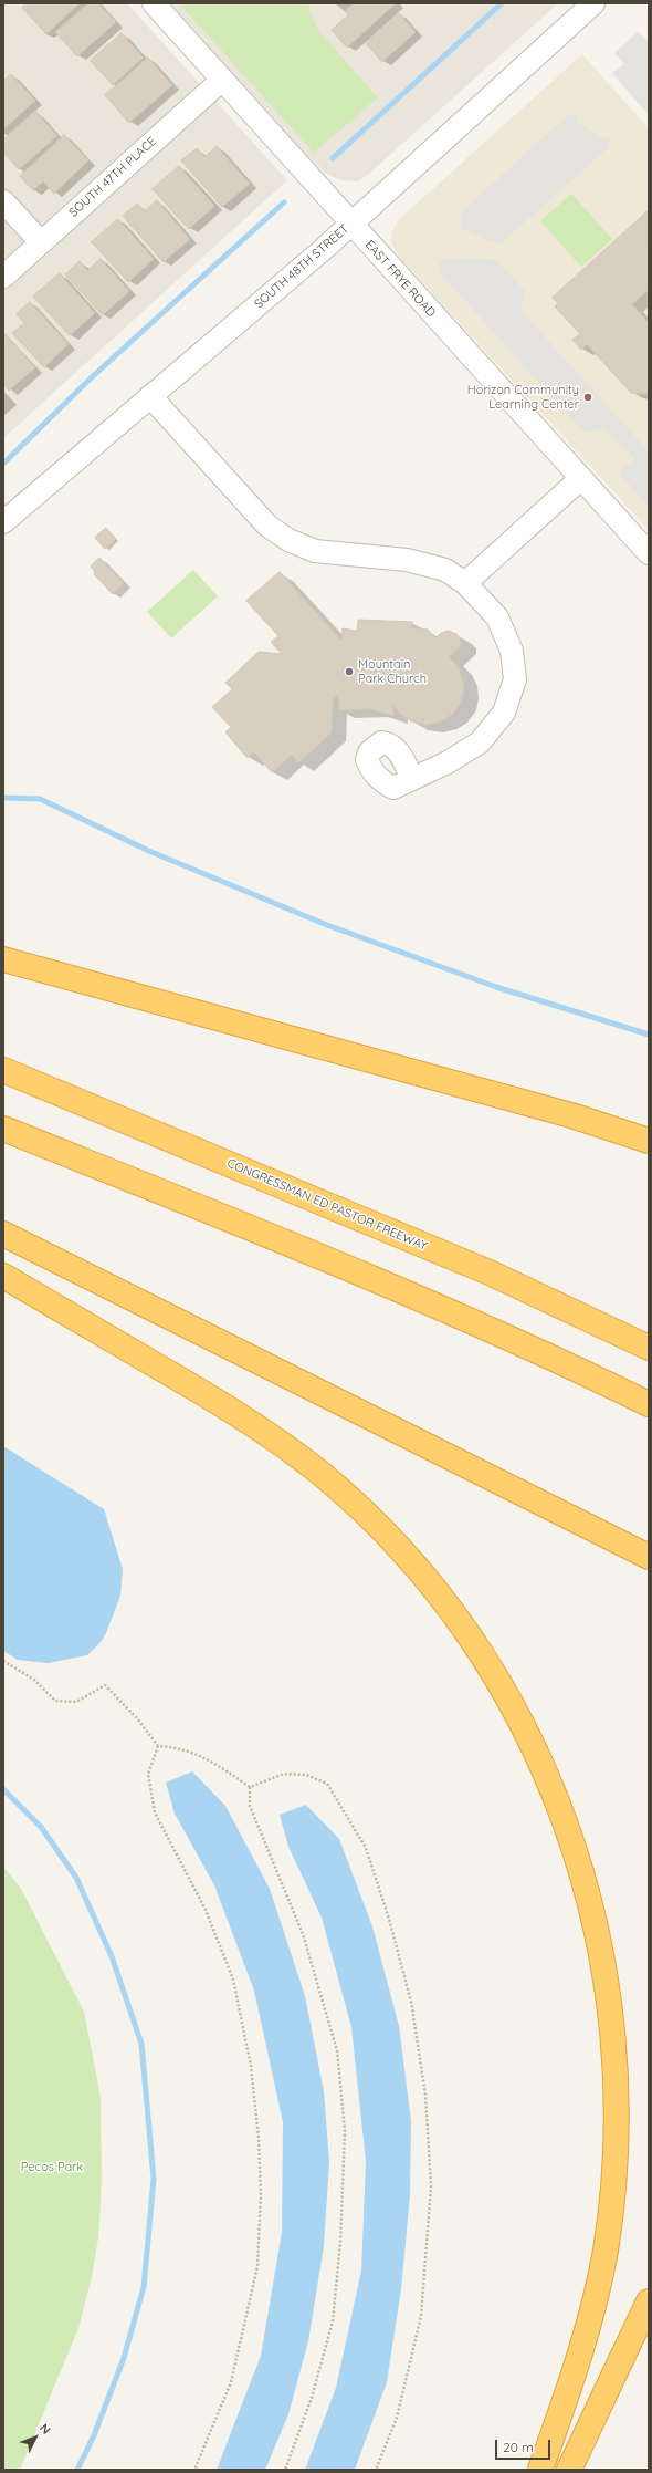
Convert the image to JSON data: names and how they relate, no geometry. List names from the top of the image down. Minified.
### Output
{"streets":{"highway":["CONGRESSMAN ED PASTOR FREEWAY"],"street":["SOUTH 47TH PLACE","SOUTH 48TH STREET","EAST FRYE ROAD"]},"crossings":[["SOUTH 47TH PLACE","EAST FRYE ROAD"],["SOUTH 48TH STREET","EAST FRYE ROAD"]],"parks":["Pecos Park"],"places":["Horizon Community Learning Center","Mountain Park Church"],"scale_bar":"20 m","north":"top right"}
